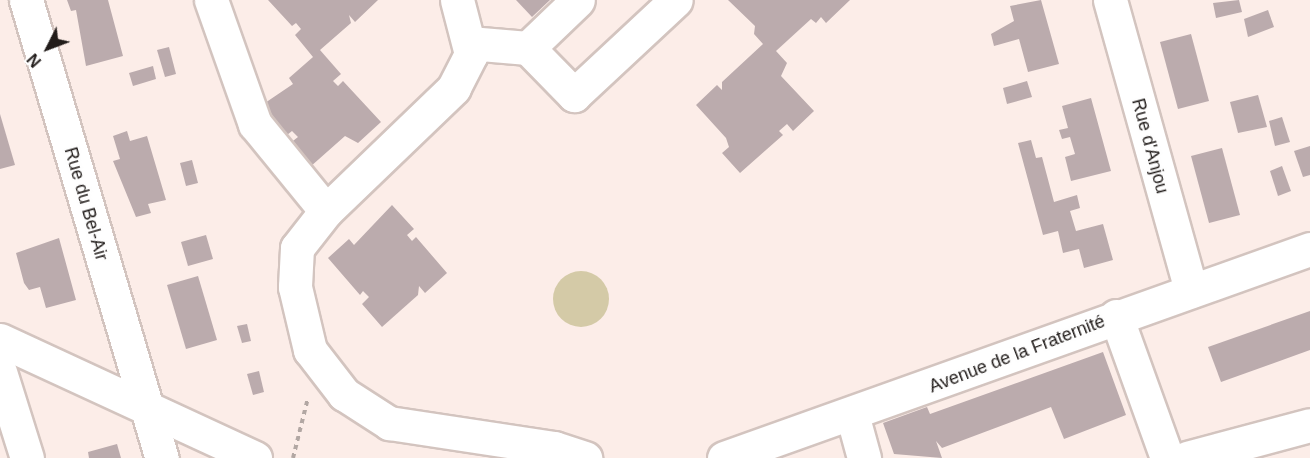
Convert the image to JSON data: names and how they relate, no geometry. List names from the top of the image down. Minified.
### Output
{"streets":{"street":["Rue d'Anjou","Rue du Bel-Air","Avenue de la Fraternité"]},"crossings":[["Rue d'Anjou","Avenue de la Fraternité"]],"north":"bottom left"}
